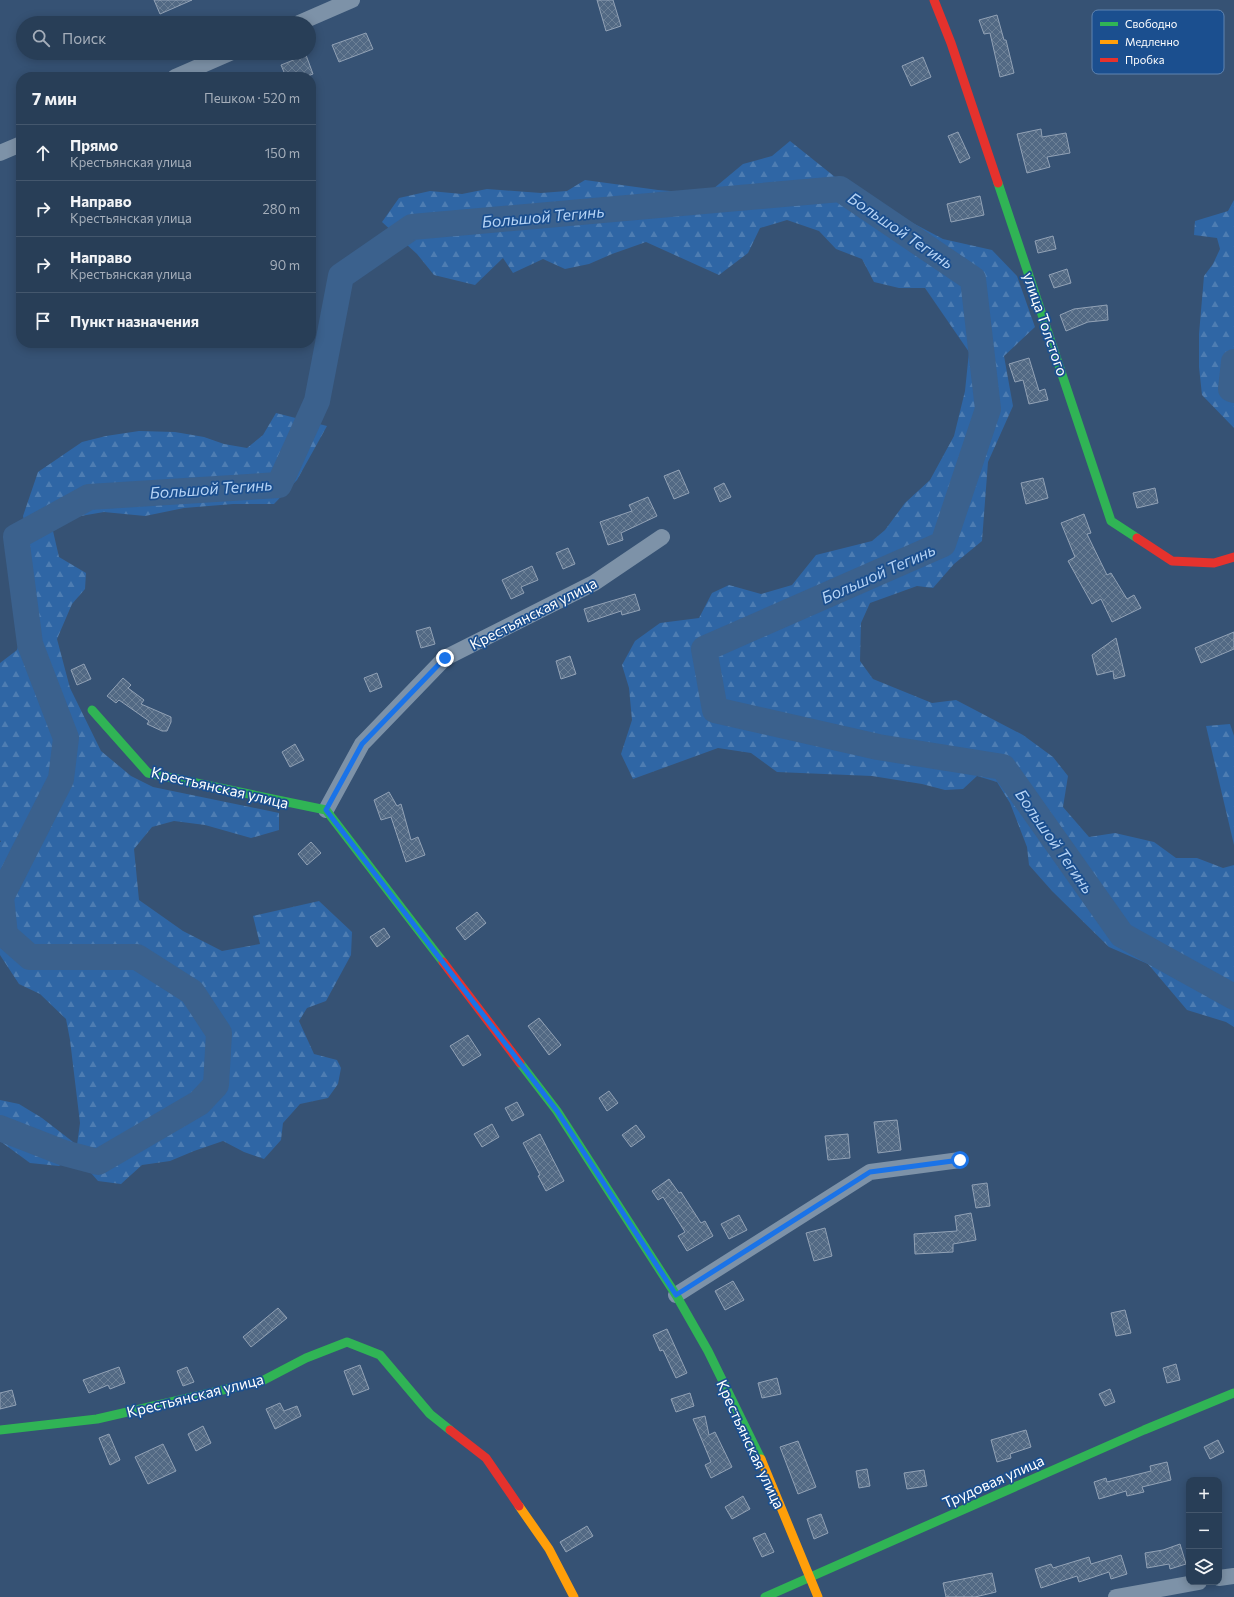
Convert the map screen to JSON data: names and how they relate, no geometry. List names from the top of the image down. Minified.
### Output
{"streets":{"street":["улица Толстого","Крестьянская улица","Трудовая улица"]},"crossings":[["Крестьянская улица","Трудовая улица"]],"water":["Большой Тегинь"],"legend":["Свободно","Медленно","Пробка"],"page":{"search":"Поиск","heading":["7 мин","Пешком · 520 m"],"list":[["Прямо","Крестьянская улица","150 m"],["Направо","Крестьянская улица","280 m"],["Направо","Крестьянская улица","90 m"],"Пункт назначения"],"map_buttons":["+","−"]}}
